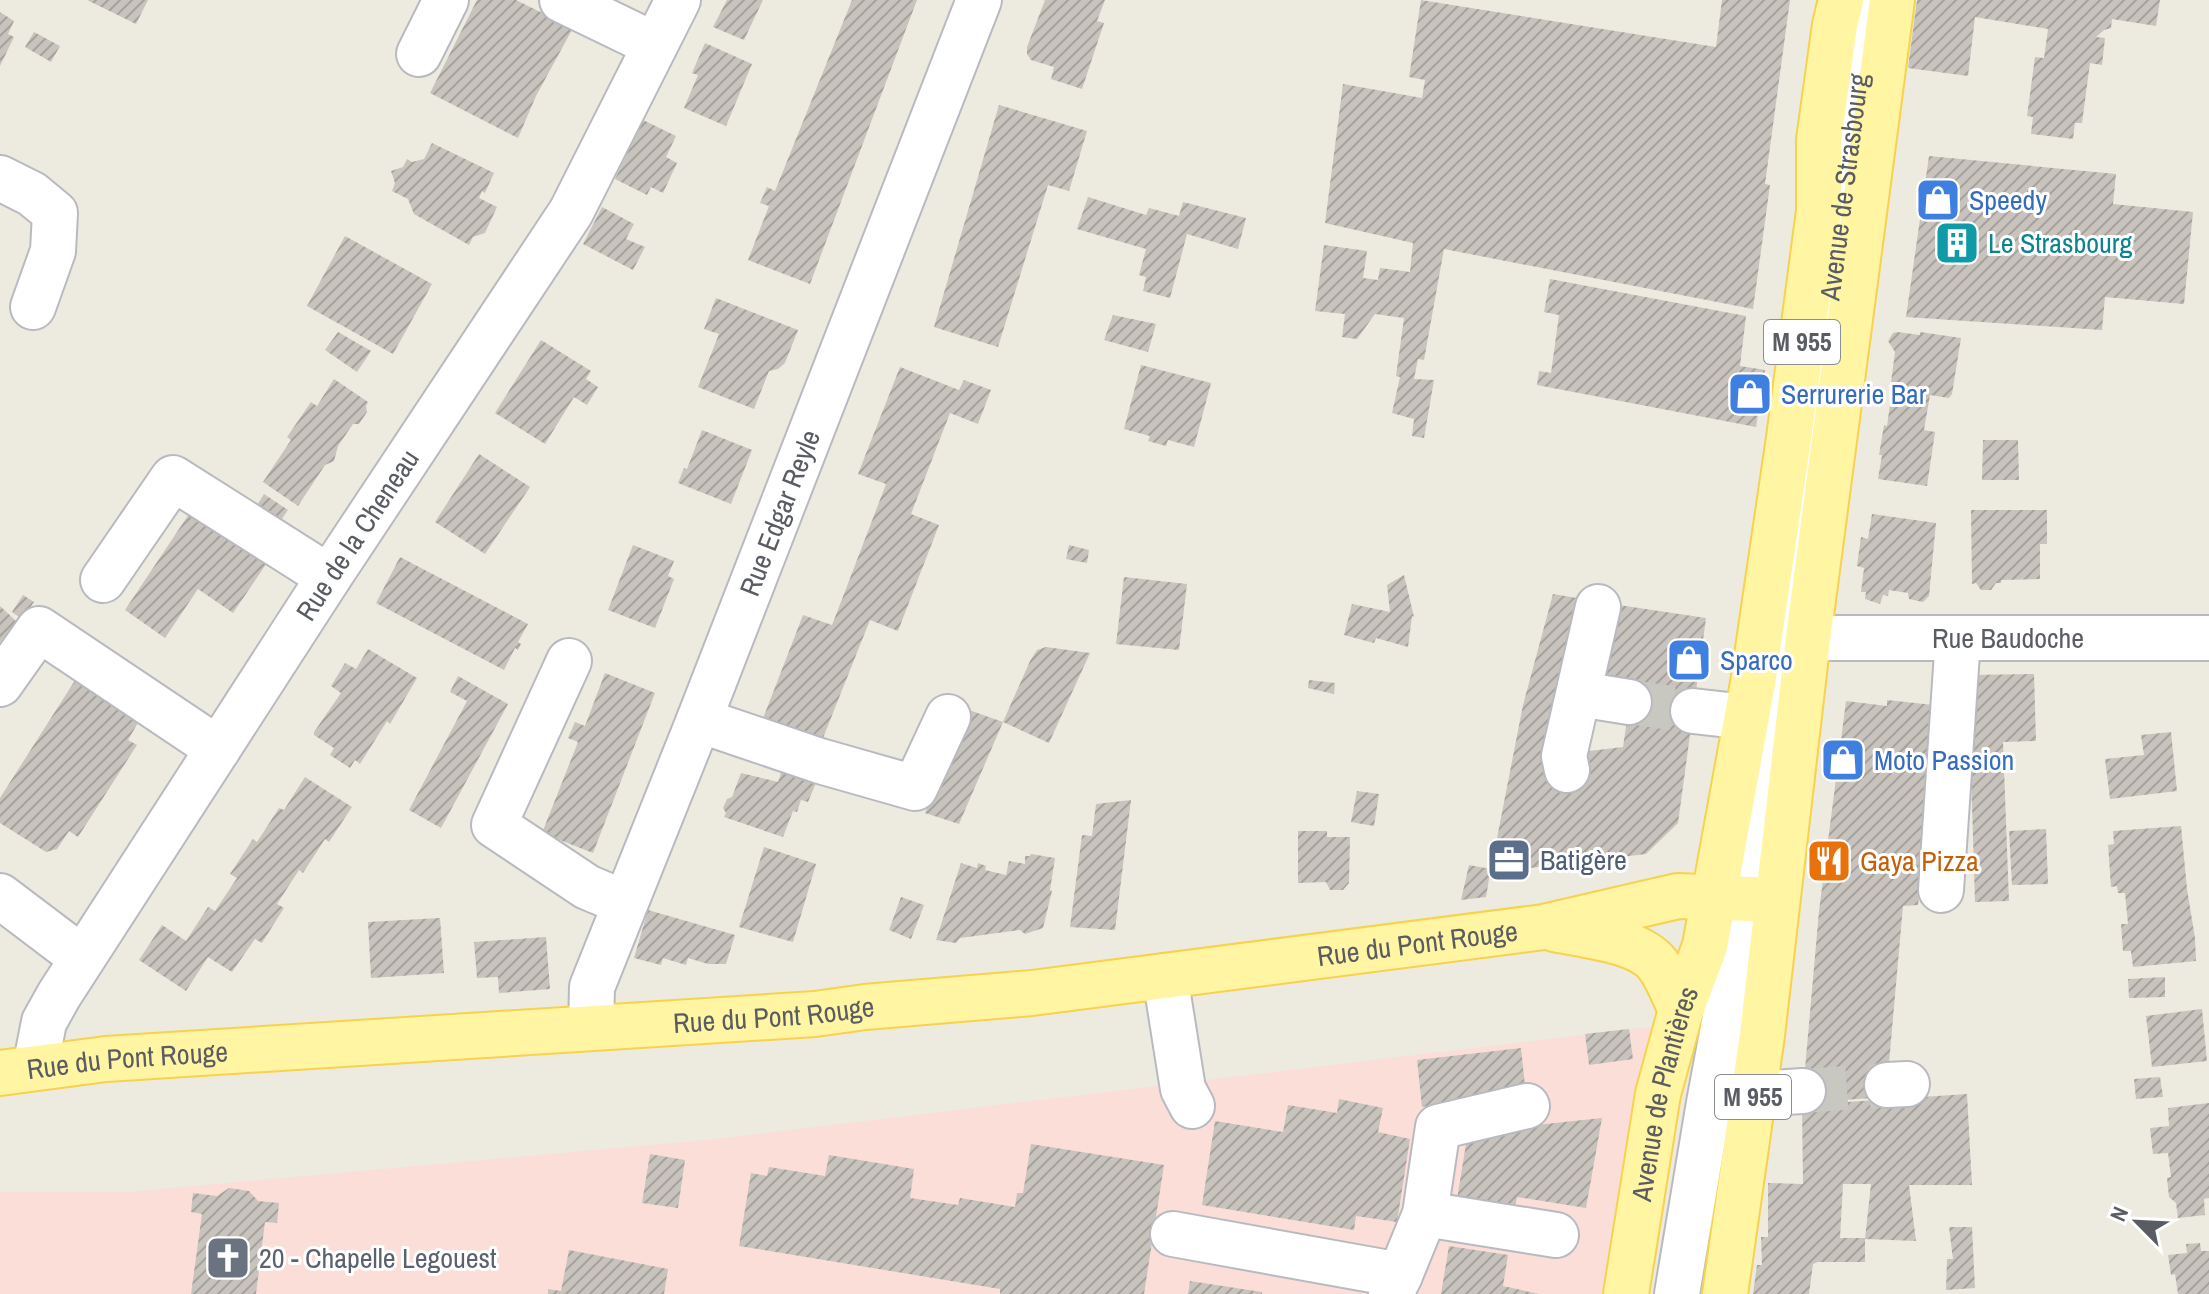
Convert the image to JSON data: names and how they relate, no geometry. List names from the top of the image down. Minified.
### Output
{"streets":{"main road":["Avenue de Strasbourg","M 955","Rue du Pont Rouge","Avenue de Plantières"],"street":["Rue Edgar Reyle","Rue de la Cheneau","Rue Baudoche"]},"crossings":[["Avenue de Strasbourg","M 955"],["Avenue de Strasbourg","Rue Baudoche"],["Avenue de Strasbourg","Rue du Pont Rouge"],["Avenue de Strasbourg","Avenue de Plantières"],["M 955","Rue du Pont Rouge"],["M 955","Avenue de Plantières"],["Rue Edgar Reyle","Rue du Pont Rouge"],["Rue de la Cheneau","Rue du Pont Rouge"],["Rue du Pont Rouge","Avenue de Plantières"]],"places":{"shop":["Speedy","Serrurerie Bar","Sparco","Moto Passion"],"building":["Le Strasbourg"],"office":["Batigère"],"restaurant":["Gaya Pizza"],"church":["20 - Chapelle Legouest"]},"north":"top left"}
